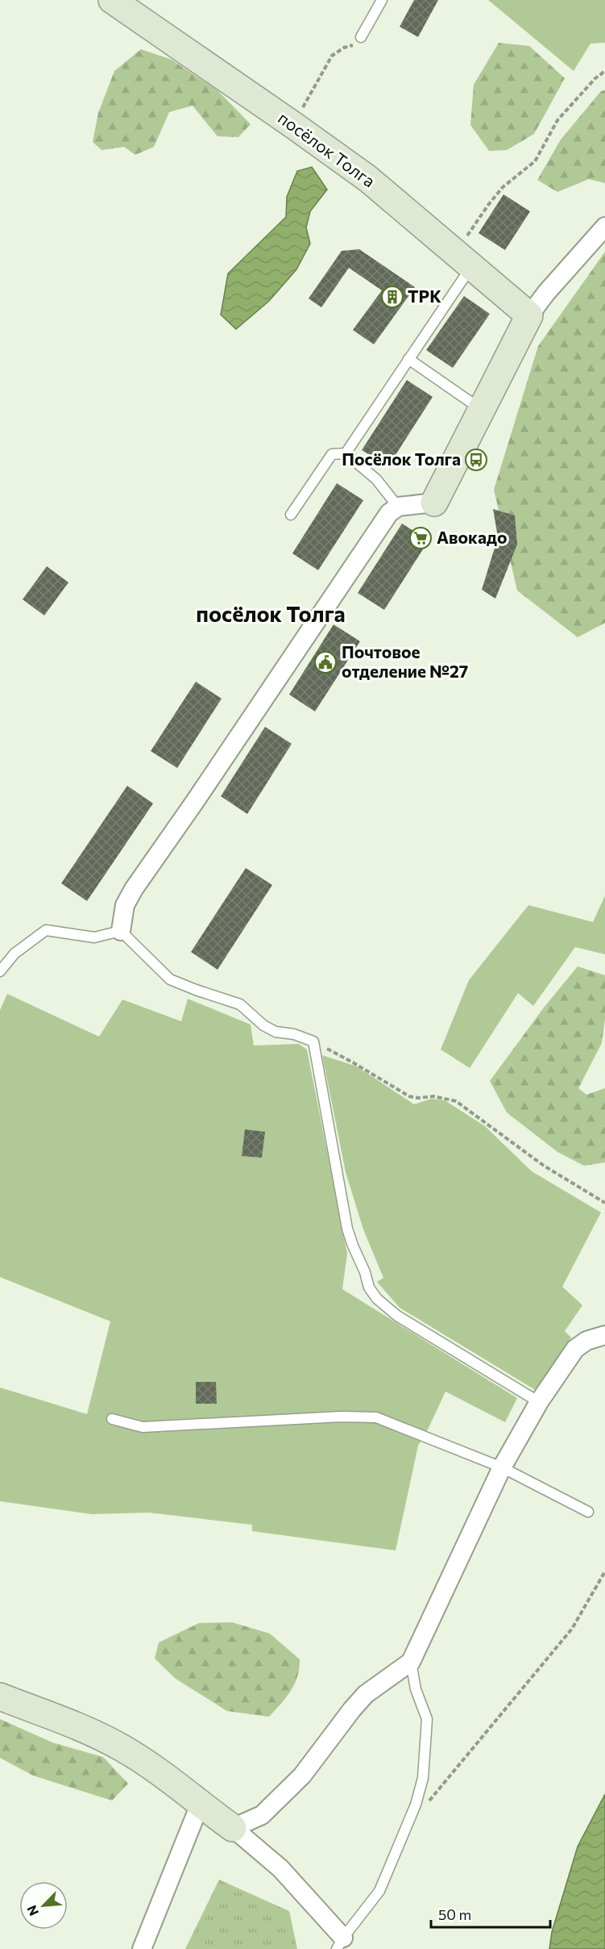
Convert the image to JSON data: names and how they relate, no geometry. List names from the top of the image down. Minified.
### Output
{"streets":{"street":["посёлок Толга"]},"districts":["посёлок Толга"],"places":{"building":["ТРК"],"bus stop":["Посёлок Толга"],"supermarket":["Авокадо"],"public building":["Почтовое отделение №27"]},"scale_bar":"50 m","north":"bottom left"}
